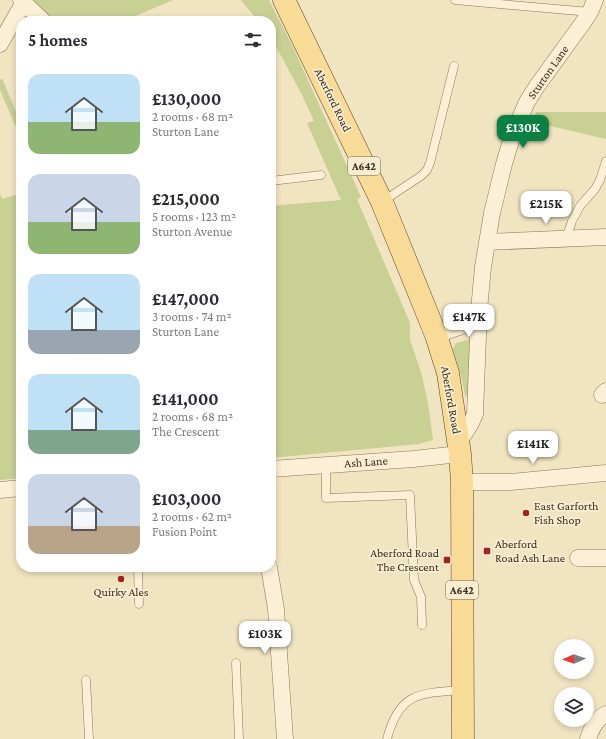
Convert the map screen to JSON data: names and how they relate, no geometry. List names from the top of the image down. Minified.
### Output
{"streets":{"main road":["Aberford Road","A642"],"street":["Sturton Lane","Ash Lane"]},"crossings":[["Sturton Lane","Aberford Road"],["Sturton Lane","Ash Lane"],["Aberford Road","Ash Lane"]],"places":{"other":["East Garforth Fish Shop","Quirky Ales"],"transit":["Aberford Road Ash Lane","Aberford Road The Crescent"]},"north":"left","page":{"heading":"5 homes","list":[{"name":"£130,000","note":"2 rooms · 68 m² · Sturton Lane"},{"name":"£215,000","note":"5 rooms · 123 m² · Sturton Avenue"},{"name":"£147,000","note":"3 rooms · 74 m² · Sturton Lane"},{"name":"£141,000","note":"2 rooms · 68 m² · The Crescent"},{"name":"£103,000","note":"2 rooms · 62 m² · Fusion Point"}],"price":["£130K","£215K","£147K","£141K","£103K"]}}
